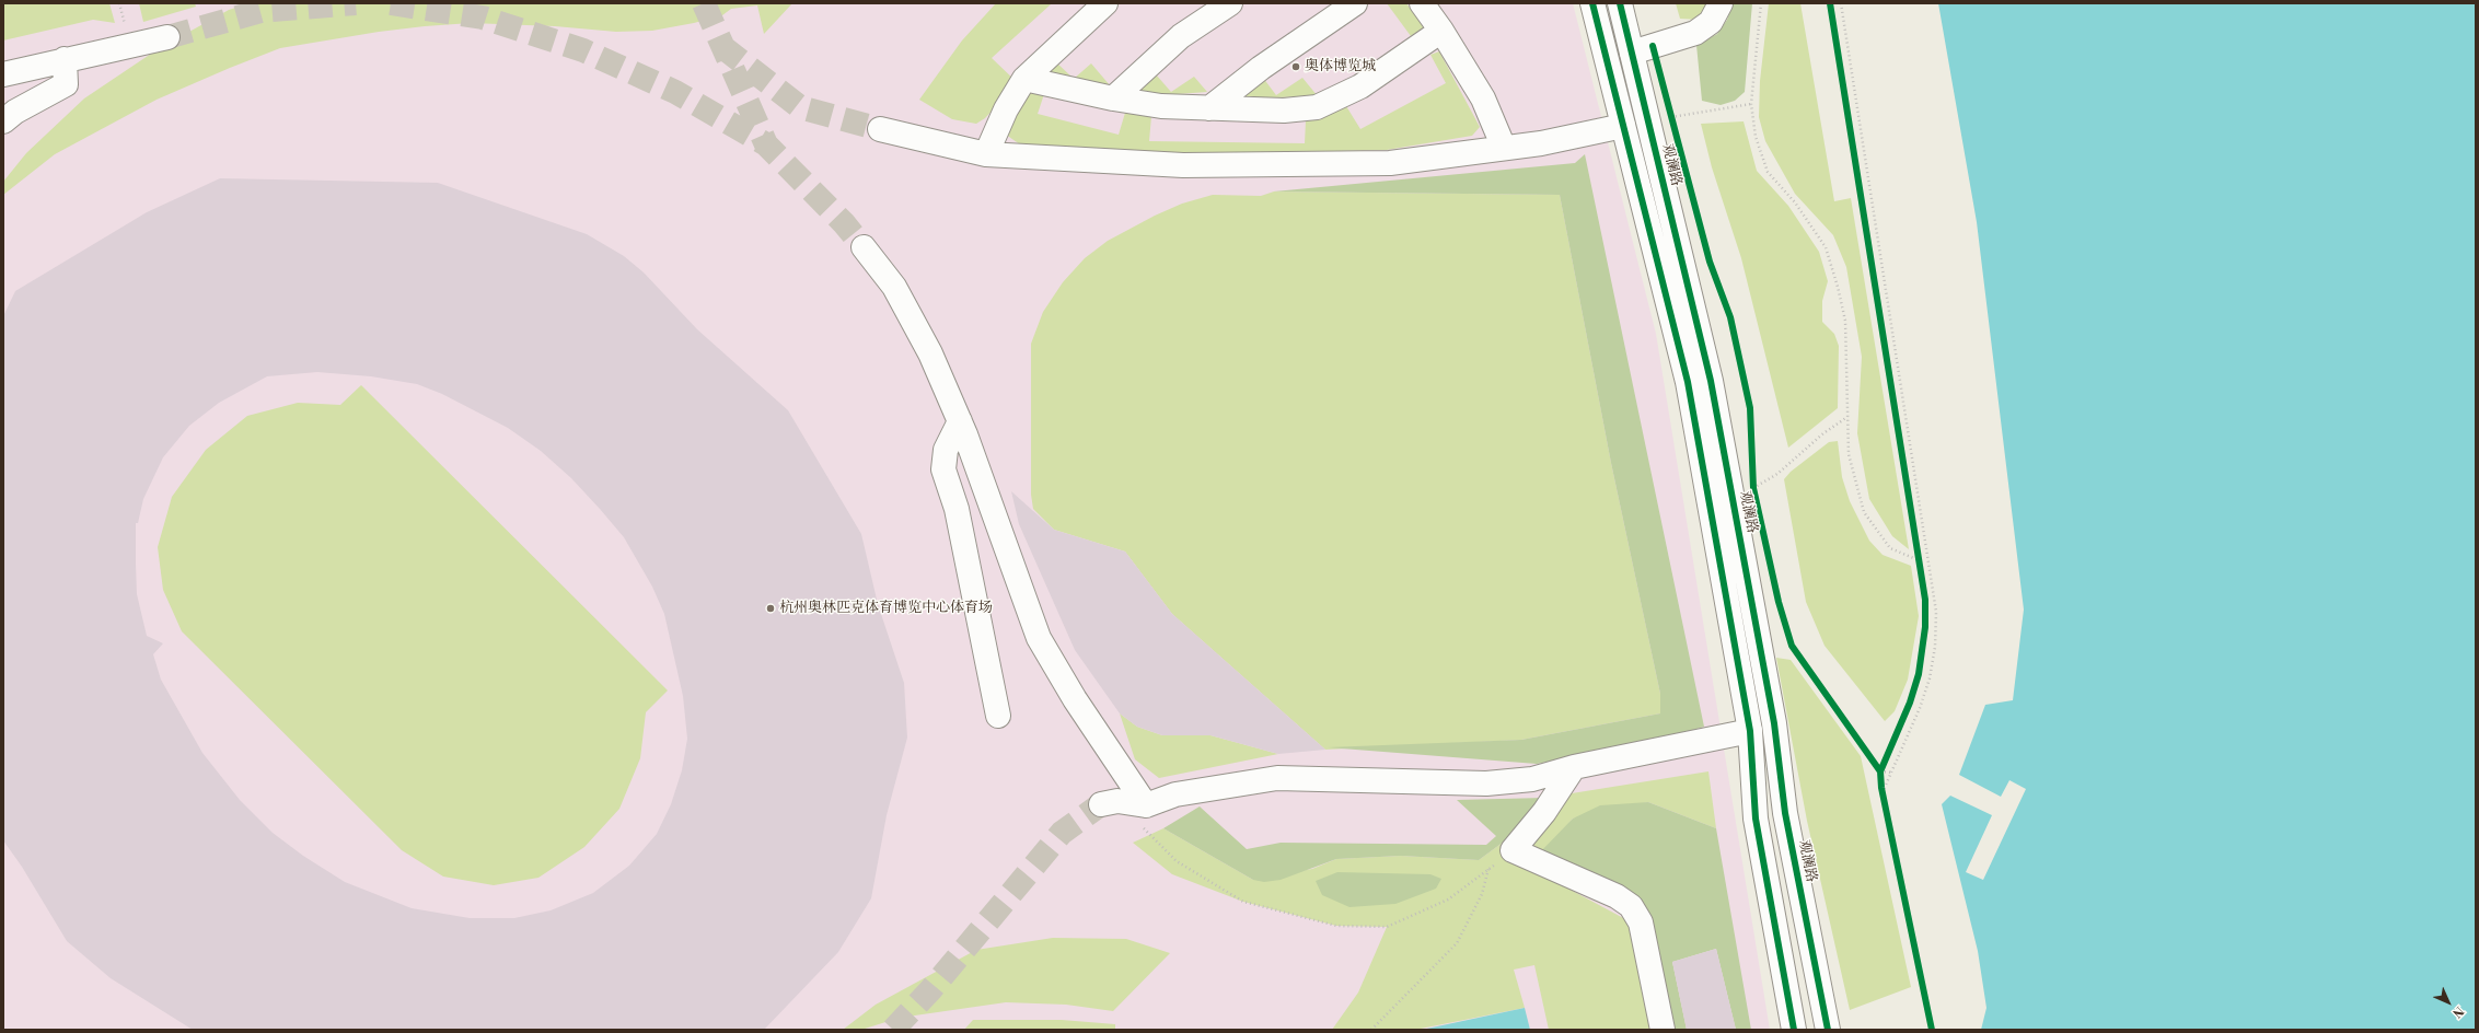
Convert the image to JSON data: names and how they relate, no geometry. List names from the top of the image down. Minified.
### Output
{"streets":{"street":["观澜路"]},"places":["奥体博览城","杭州奥林匹克体育博览中心体育场"],"north":"bottom right"}
